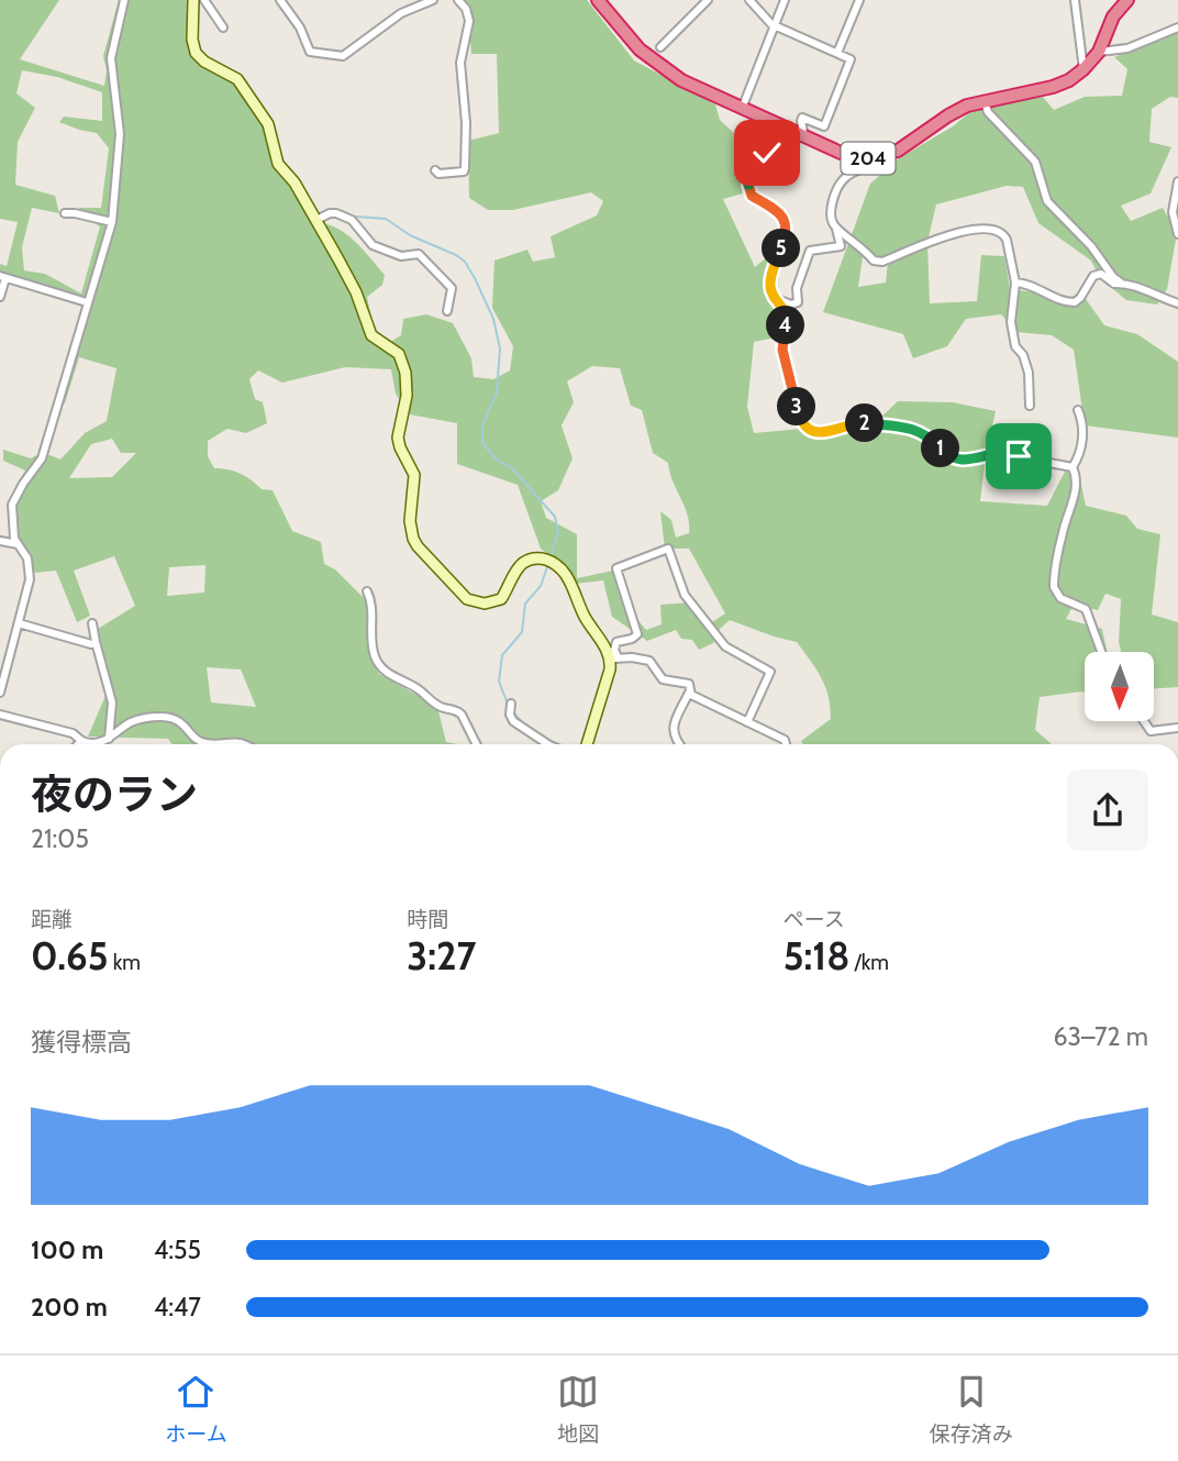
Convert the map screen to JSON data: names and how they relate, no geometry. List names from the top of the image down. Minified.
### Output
{"streets":{"highway":["204"]},"north":"bottom","page":{"pins":["5","4","3","2","1"],"heading":["夜のラン","21:05"],"stats":[["距離","0.65 km"],["時間","3:27"],["ペース","5:18 /km"]],"chart":["獲得標高","63–72 m"],"list":[{"name":"100 m","note":"4:55"},{"name":"200 m","note":"4:47"}],"tabs":["ホーム","地図","保存済み"]}}
